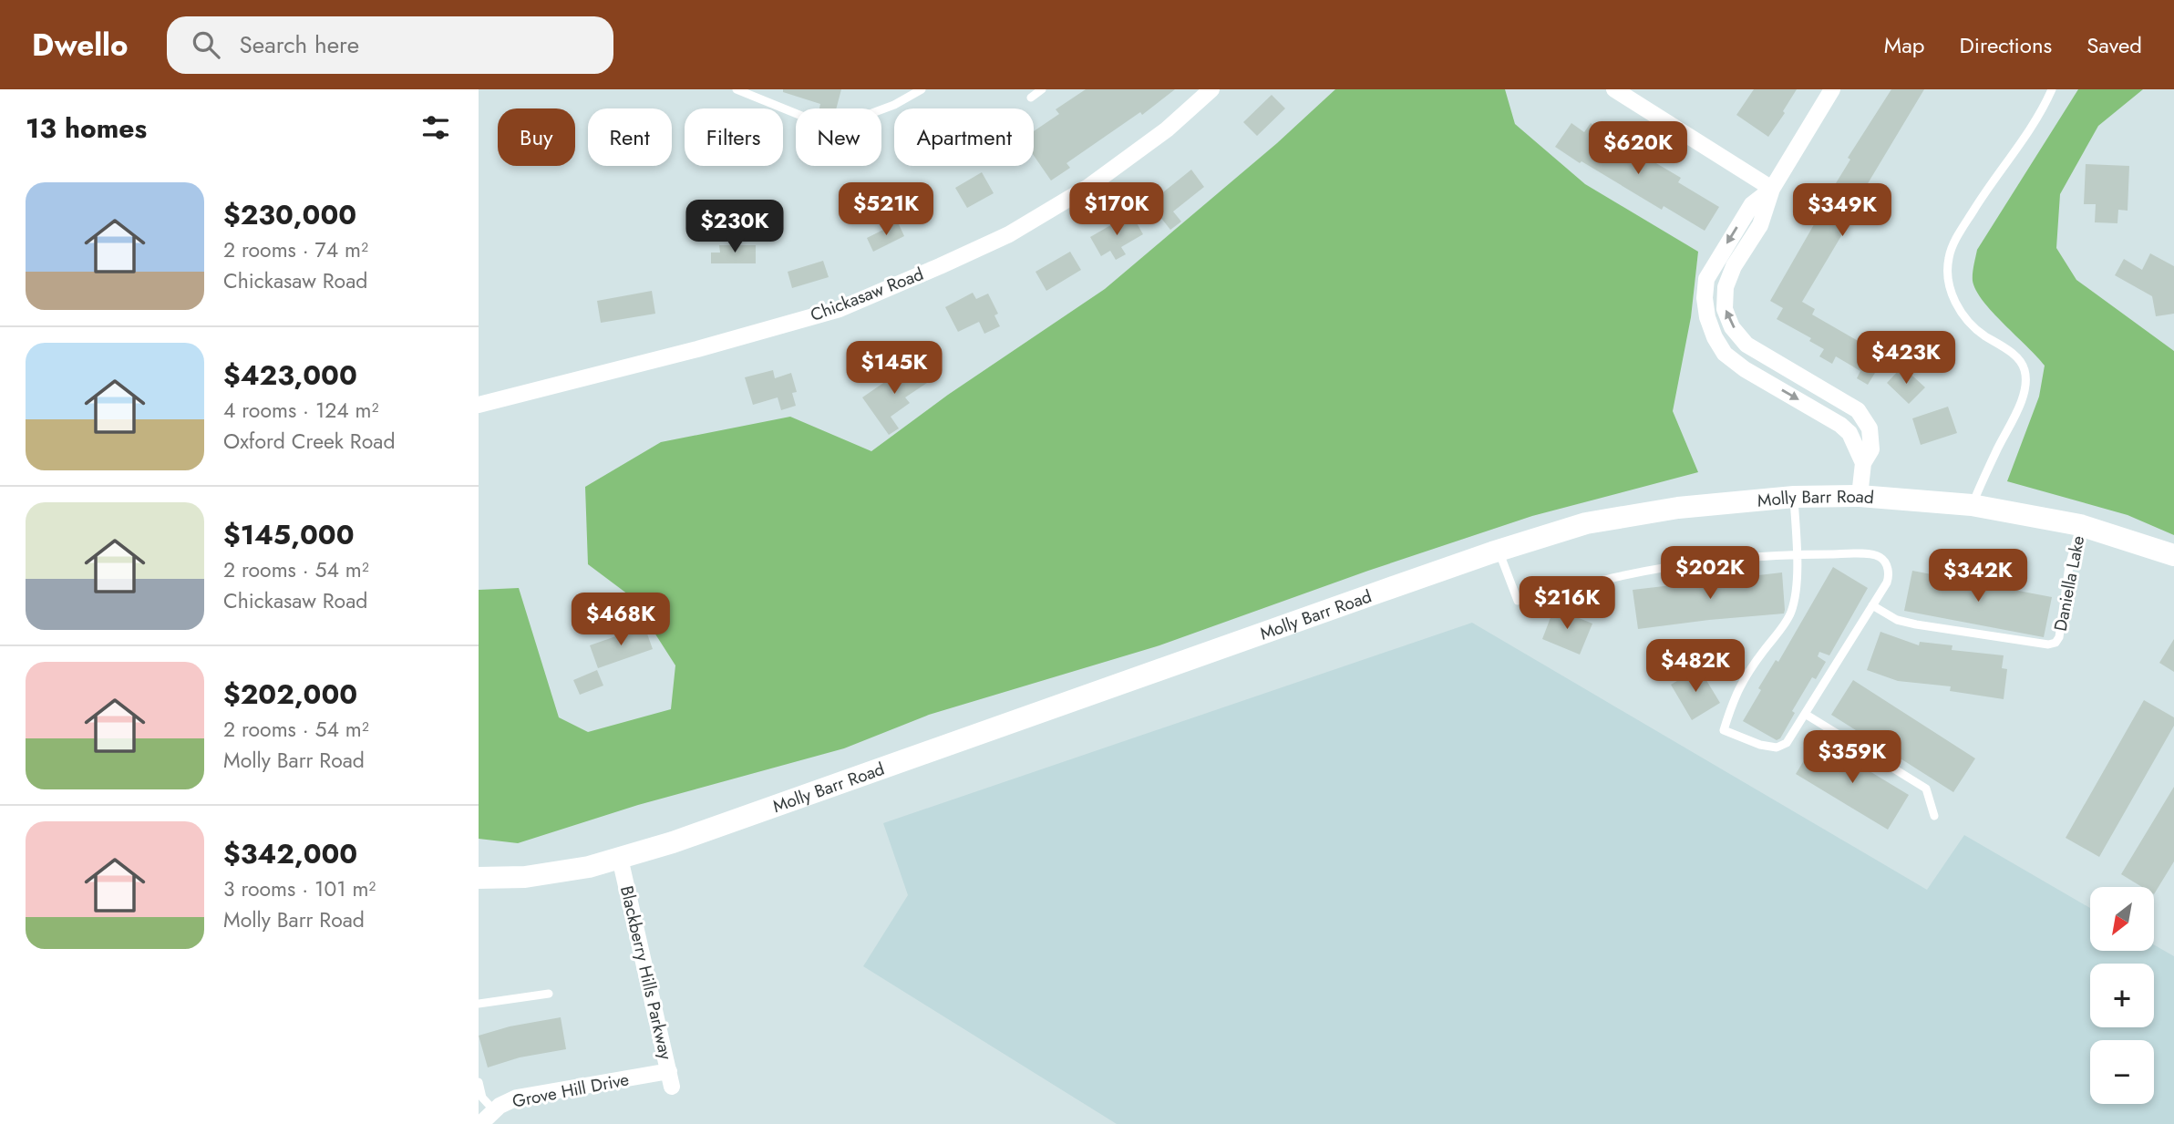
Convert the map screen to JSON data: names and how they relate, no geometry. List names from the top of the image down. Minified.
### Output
{"streets":{"main road":["Molly Barr Road"],"street":["Chickasaw Road","Blackberry Hills Parkway","Grove Hill Drive"],"lane":["Daniella Lake"]},"crossings":[["Molly Barr Road","Daniella Lake"],["Molly Barr Road","Blackberry Hills Parkway"],["Blackberry Hills Parkway","Grove Hill Drive"]],"north":"bottom left","page":{"header":"Dwello","search":"Search here","nav":["Map","Directions","Saved"],"heading":"13 homes","chip":["Buy","Rent","Filters","New","Apartment"],"price":["$620K","$521K","$170K","$349K","$230K","$423K","$145K","$202K","$342K","$216K","$468K","$482K","$359K"],"list":[{"name":"$230,000","note":"2 rooms · 74 m² · Chickasaw Road"},{"name":"$423,000","note":"4 rooms · 124 m² · Oxford Creek Road"},{"name":"$145,000","note":"2 rooms · 54 m² · Chickasaw Road"},{"name":"$202,000","note":"2 rooms · 54 m² · Molly Barr Road"},{"name":"$342,000","note":"3 rooms · 101 m² · Molly Barr Road"}],"map_buttons":["+","−"]}}
